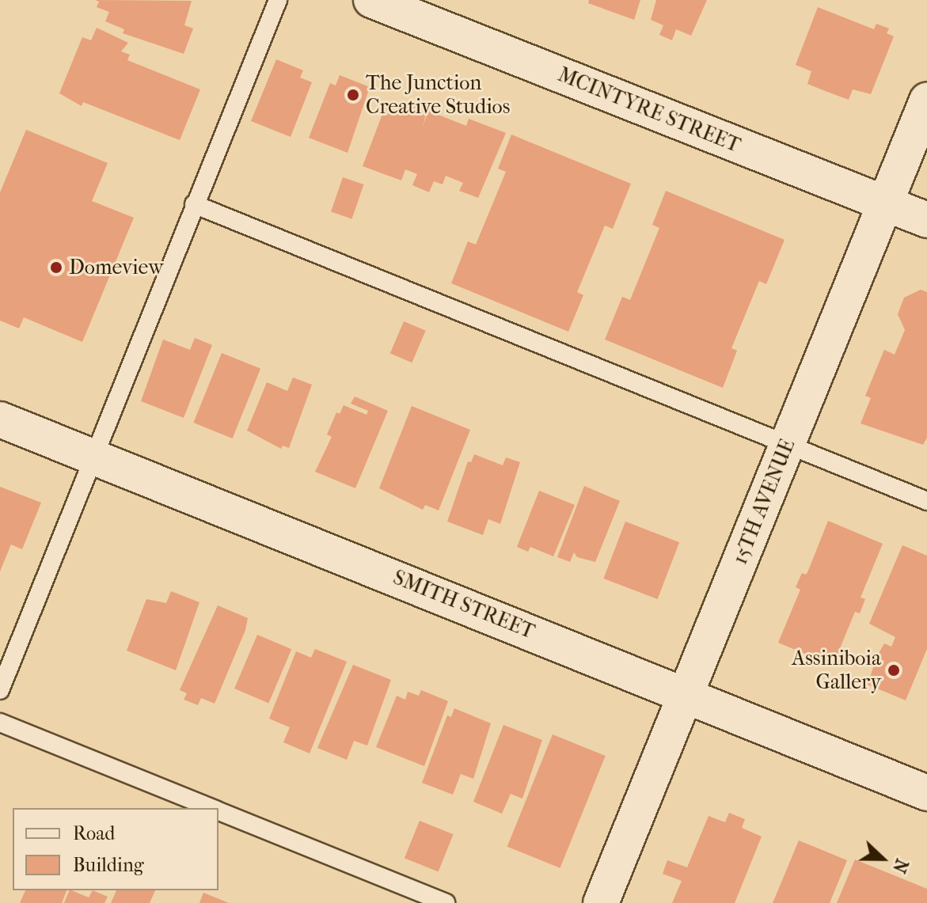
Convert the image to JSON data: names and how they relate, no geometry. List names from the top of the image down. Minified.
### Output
{"streets":{"street":["MCINTYRE STREET","15TH AVENUE","SMITH STREET"]},"crossings":[["MCINTYRE STREET","15TH AVENUE"],["15TH AVENUE","SMITH STREET"]],"places":["The Junction Creative Studios","Domeview","Assiniboia Gallery"],"legend":["Road","Building"],"north":"right"}
